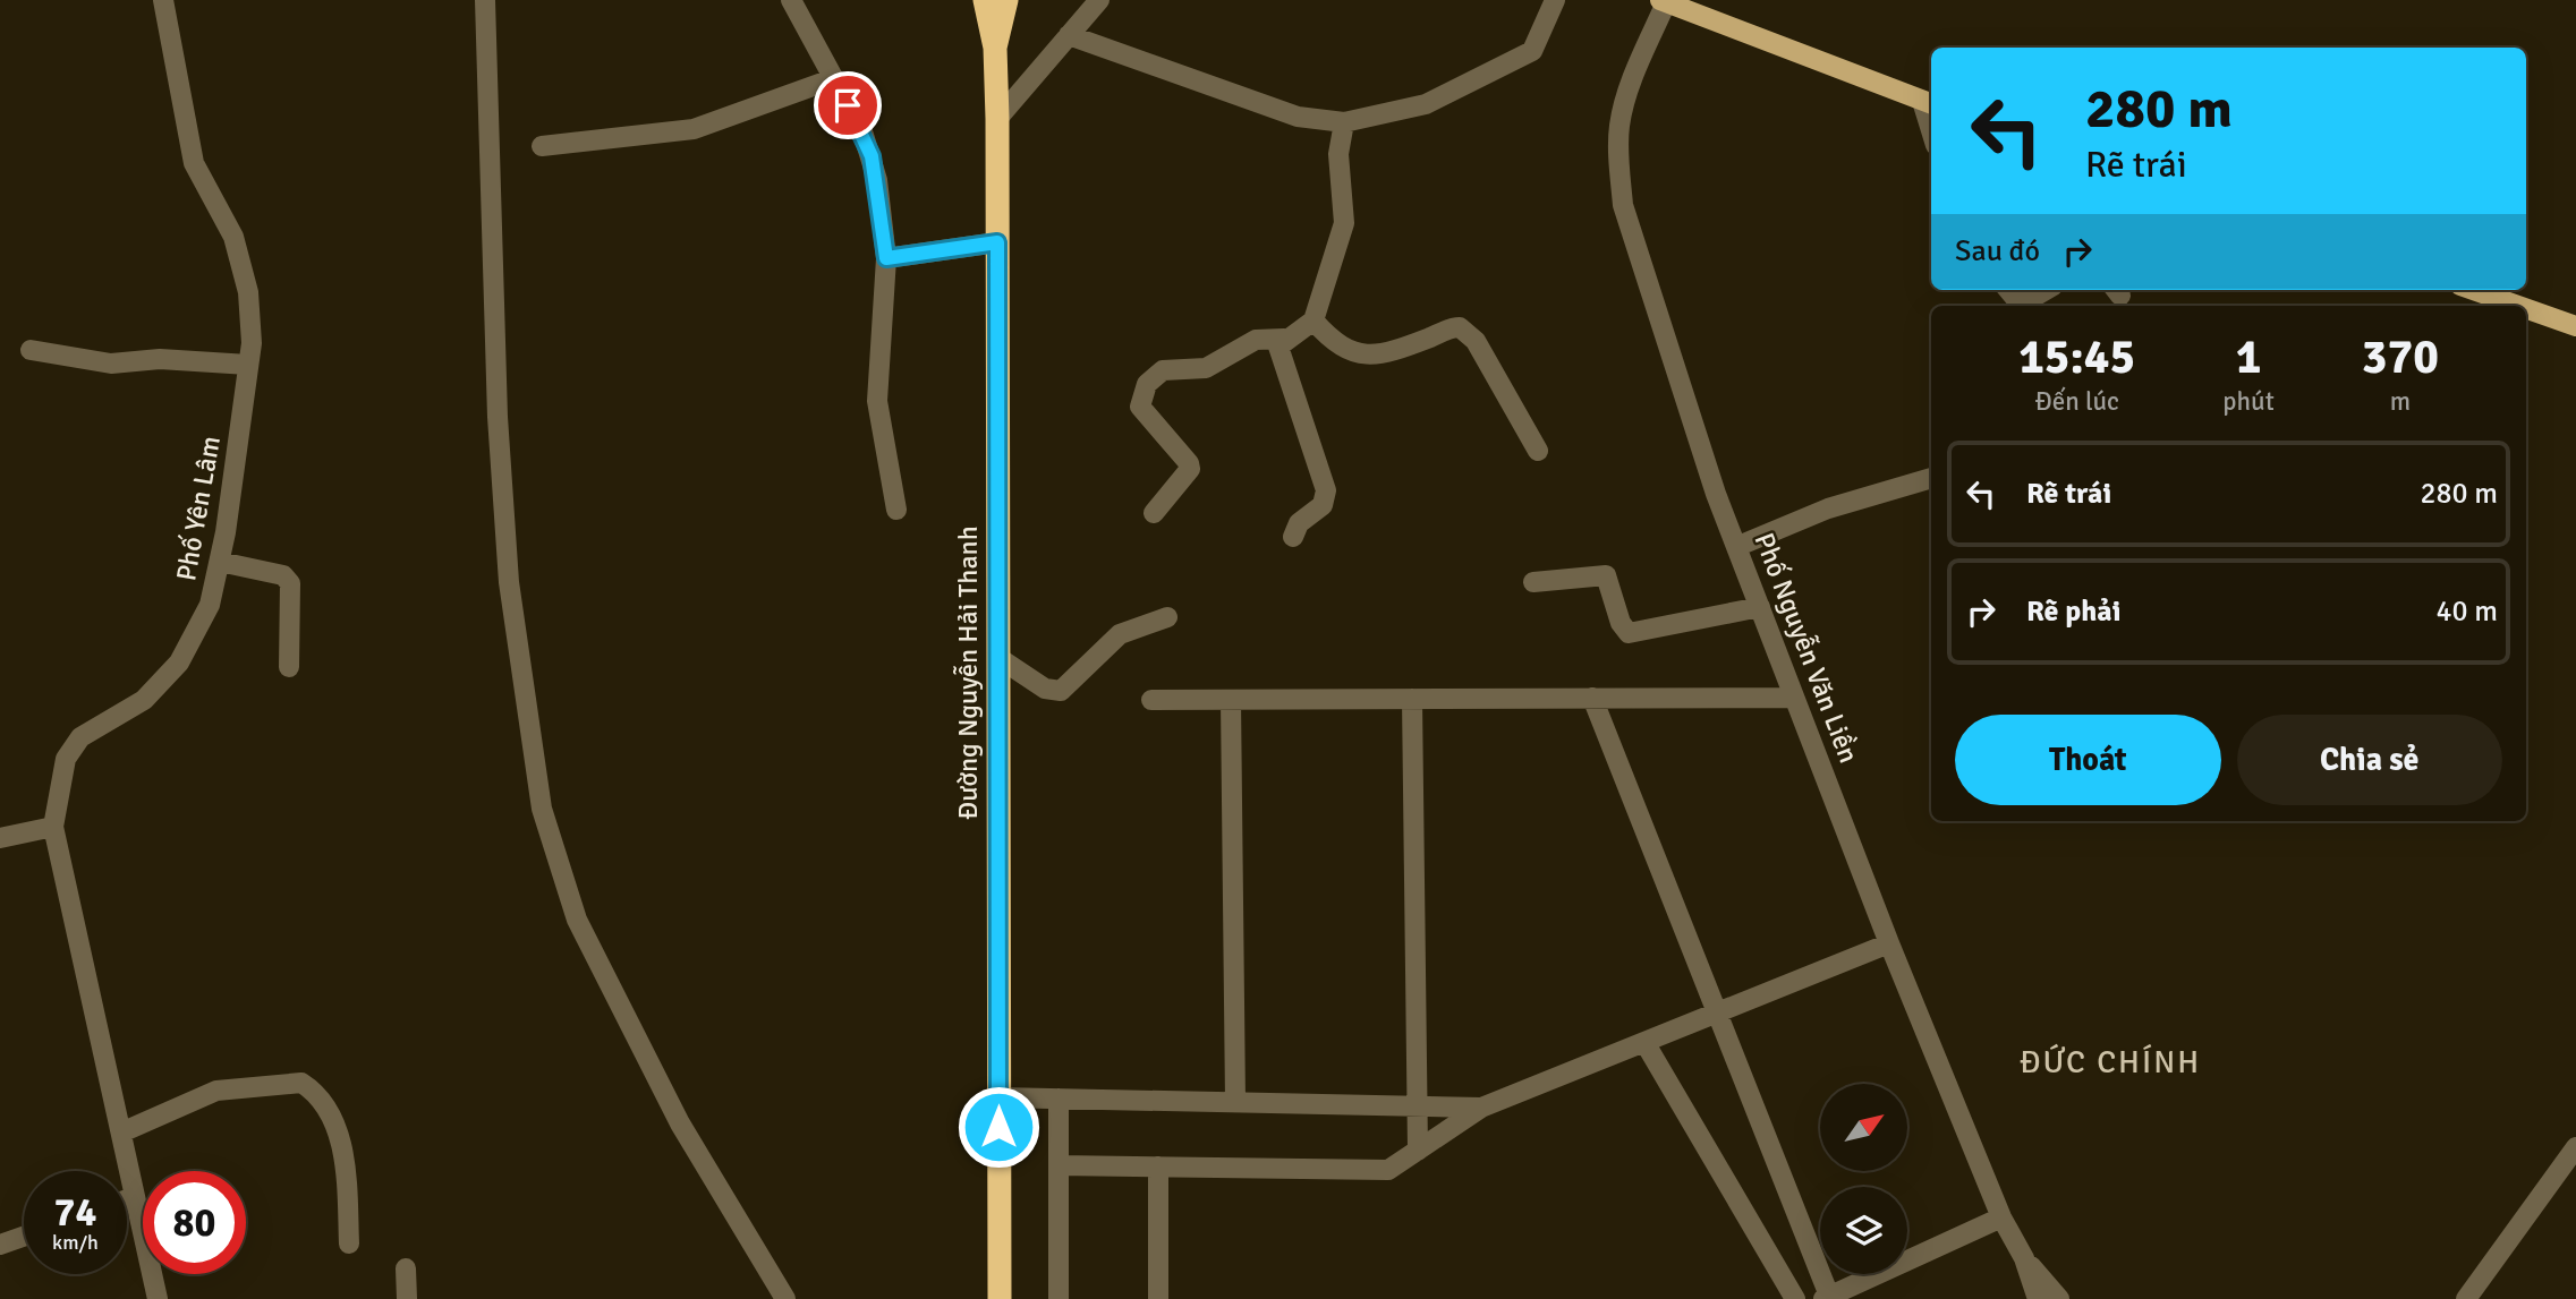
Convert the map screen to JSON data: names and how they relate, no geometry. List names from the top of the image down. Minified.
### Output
{"streets":{"highway":["Đường Nguyễn Hải Thanh"],"street":["Phố Yên Lâm","Phố Nguyễn Văn Liền"]},"districts":["ĐỨC CHÍNH"],"north":"top right","page":{"turn":["280 m","Rẽ trái"],"then":"Sau đó","eta":["15:45","Đến lúc","1","phút","370","m"],"list":[{"name":"Rẽ trái","value":"280 m"},{"name":"Rẽ phải","value":"40 m"}],"buttons":["Thoát","Chia sẻ"],"speed":"74 km/h","limit":"80"}}
